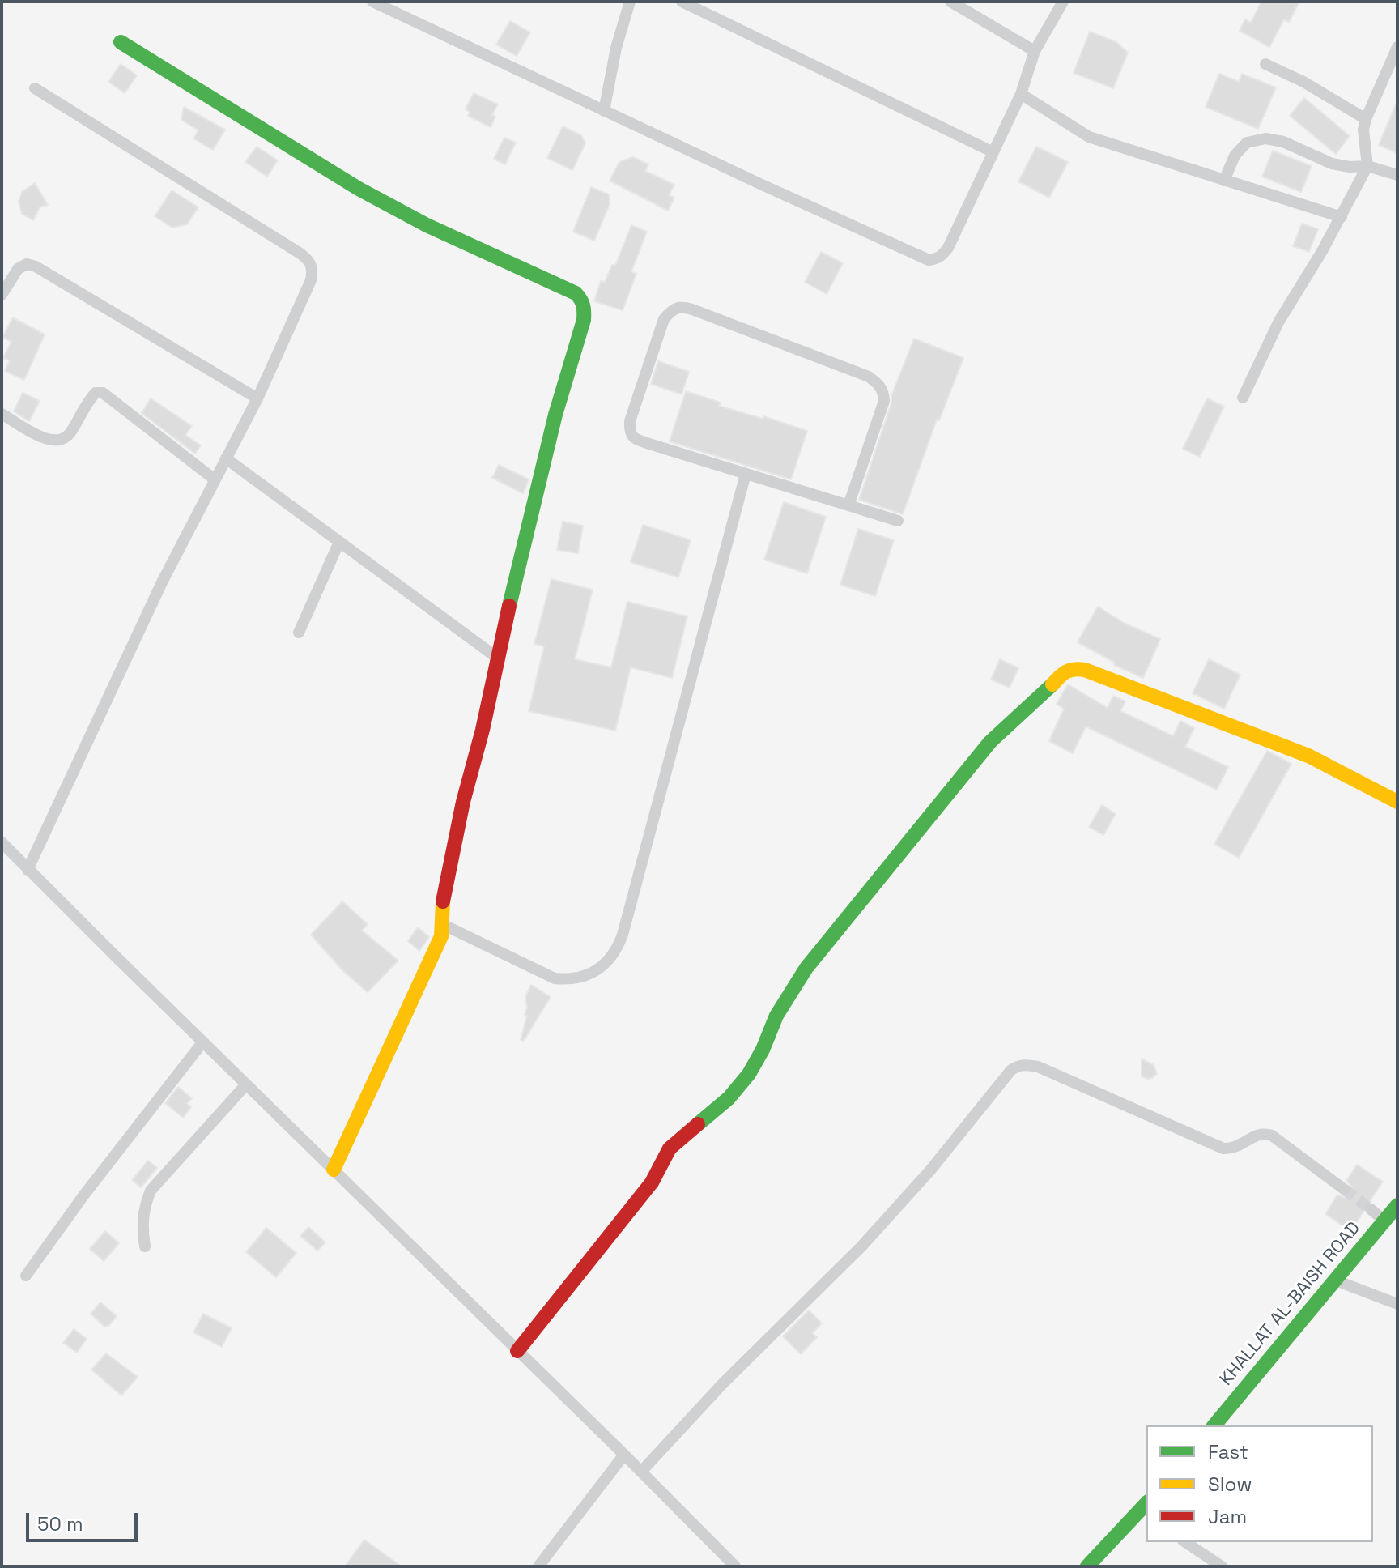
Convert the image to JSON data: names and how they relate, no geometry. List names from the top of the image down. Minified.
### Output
{"streets":{"street":["KHALLAT AL-BAISH ROAD"]},"legend":["Fast","Slow","Jam"],"scale_bar":"50 m"}
